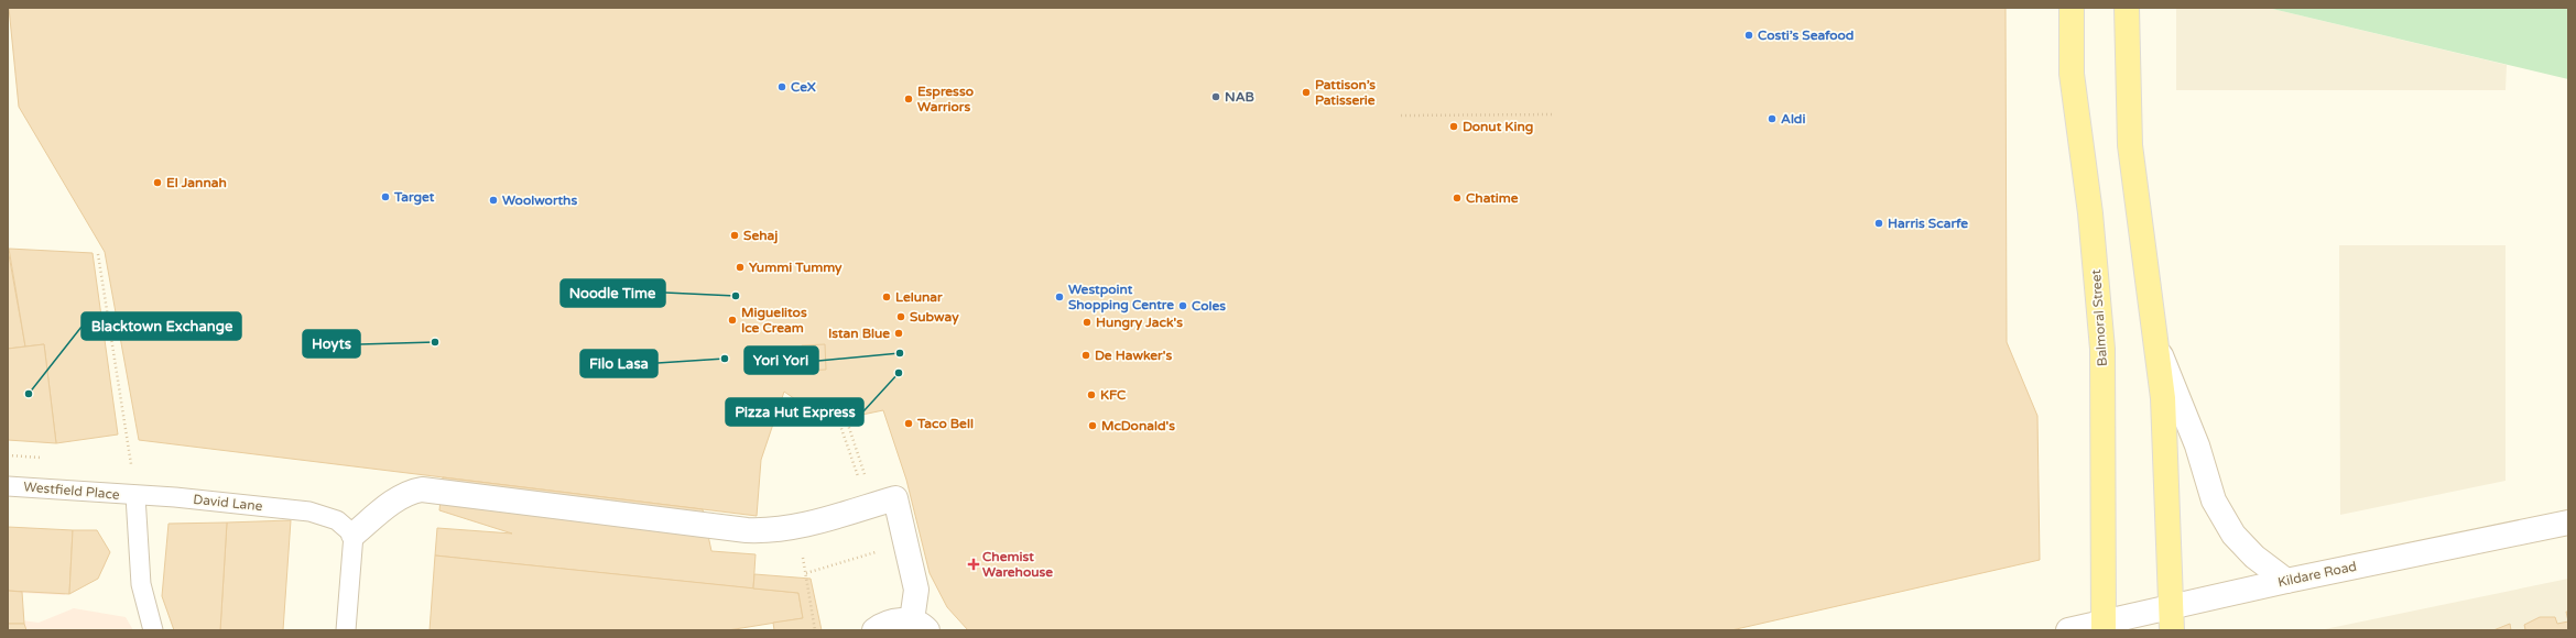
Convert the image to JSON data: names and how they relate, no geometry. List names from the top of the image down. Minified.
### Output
{"streets":{"main road":["Balmoral Street"],"street":["Kildare Road"],"lane":["Westfield Place","David Lane"]},"crossings":[["Balmoral Street","Kildare Road"],["Westfield Place","David Lane"]],"places":{"other":["Costi’s Seafood","CeX","Pattison’s Patisserie","NAB","Espresso Warriors","Aldi","Donut King","El Jannah","Target","Chatime","Woolworths","Harris Scarfe","Sehaj","Yummi Tummy","Noodle Time","Lelunar","Westpoint Shopping Centre","Coles","Subway","Miguelitos Ice Cream","Hungry Jack's","Istan Blue","Hoyts","Yori Yori","De Hawker's","Filo Lasa","Pizza Hut Express","Blacktown Exchange","KFC","Taco Bell","McDonald's"],"health":["Chemist Warehouse"]}}
